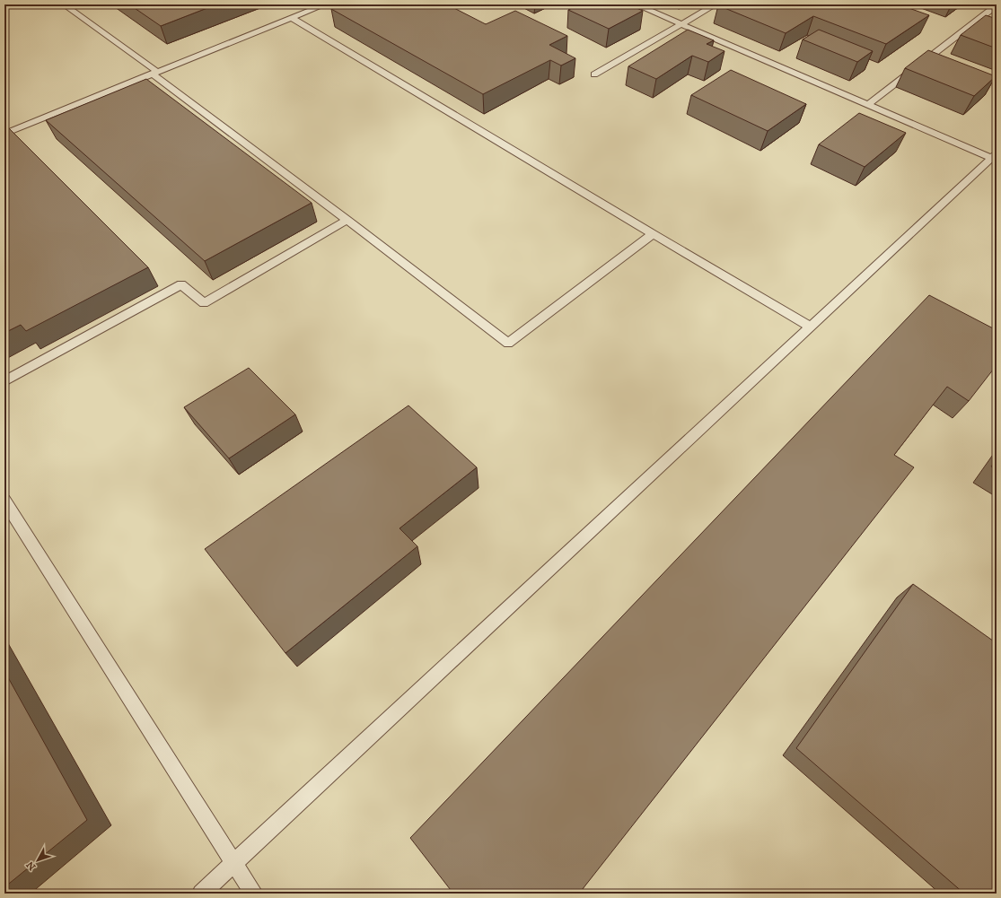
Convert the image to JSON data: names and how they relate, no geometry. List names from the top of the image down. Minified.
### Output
{"north":"bottom left"}
